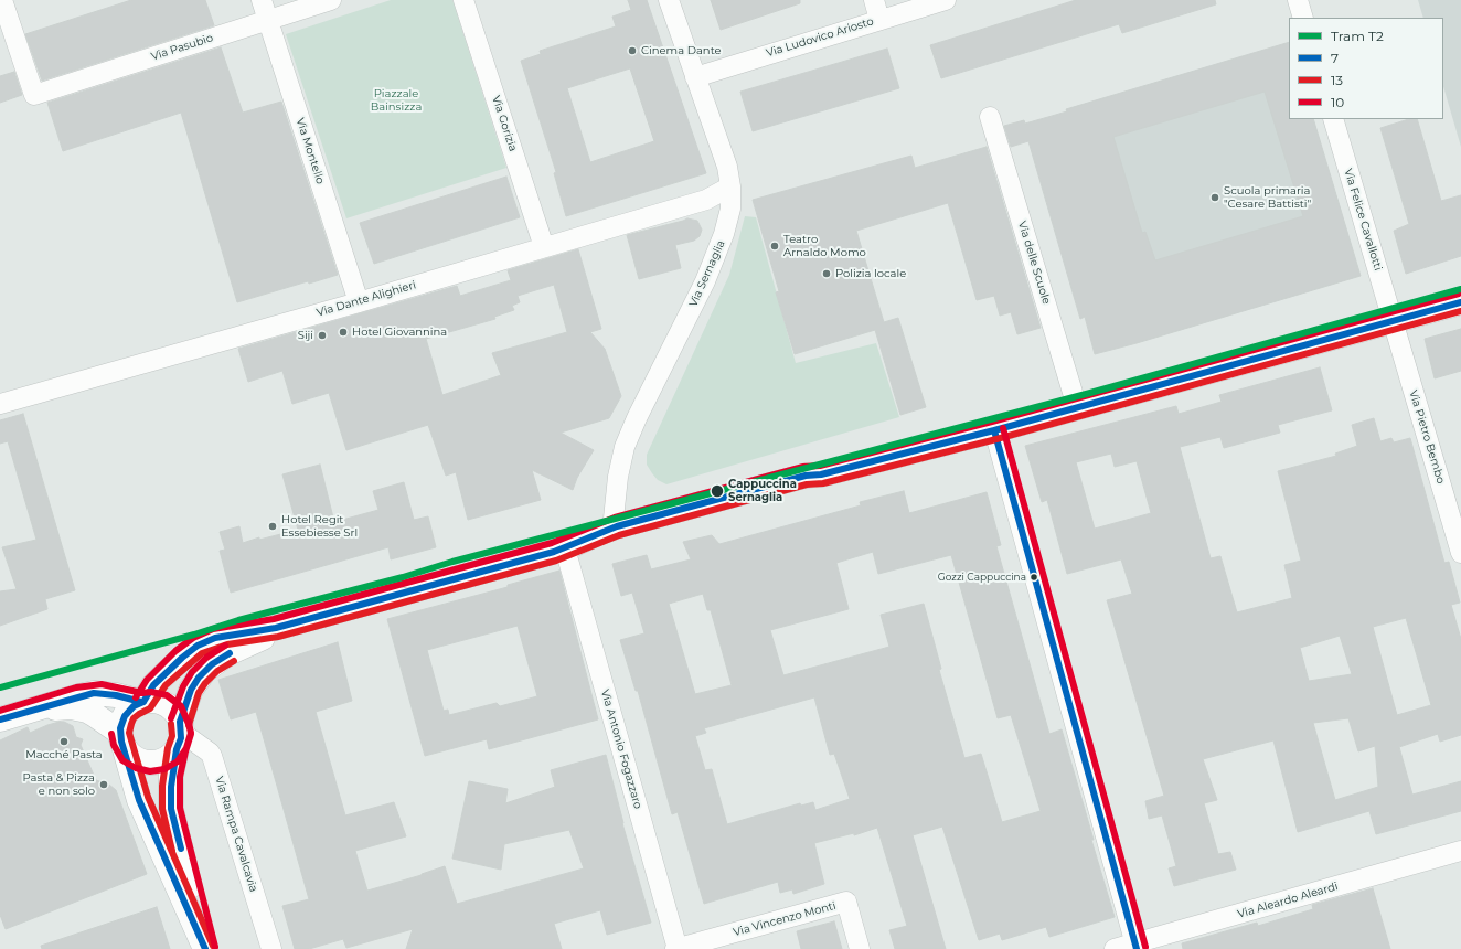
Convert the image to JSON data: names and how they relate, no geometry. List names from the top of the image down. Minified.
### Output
{"streets":{"street":["Via Ludovico Ariosto","Via Pasubio","Via Gorizia","Via Montello","Via Felice Cavallotti","Via delle Scuole","Via Sernaglia","Via Dante Alighieri","Via Pietro Bembo","Via Antonio Fogazzaro","Via Rampa Cavalcavia","Via Aleardo Aleardi","Via Vincenzo Monti"]},"crossings":[["Via Ludovico Ariosto","Via Sernaglia"],["Via Pasubio","Via Montello"],["Via Gorizia","Via Dante Alighieri"],["Via Montello","Via Dante Alighieri"],["Via Felice Cavallotti","Via Pietro Bembo"],["Via Sernaglia","Via Dante Alighieri"],["Via Antonio Fogazzaro","Via Vincenzo Monti"]],"parks":["Piazzale Bainsizza"],"places":["Cinema Dante","Scuola primaria \"Cesare Battisti\"","Teatro Arnaldo Momo","Polizia locale","Hotel Giovannina","Siji","Cappuccina Sernaglia","Hotel Regit Essebiesse Srl","Gozzi Cappuccina","Macché Pasta","Pasta & Pizza e non solo"],"lines":["tram line T2","transit line 10","transit line 7","transit line 13"],"legend":["Tram T2","7","13","10"]}
